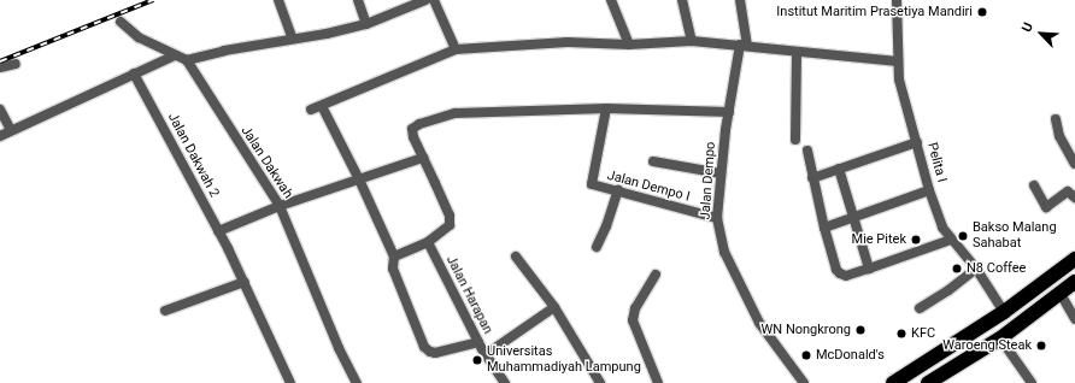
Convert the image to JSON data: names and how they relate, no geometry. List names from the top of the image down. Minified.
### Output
{"streets":{"street":["Jalan Dakwah 2","Jalan Dakwah","Pelita I","Jalan Dempo","Jalan Dempo I","Jalan Harapan"]},"crossings":[["Jalan Dempo","Jalan Dempo I"]],"places":["Institut Maritim Prasetiya Mandiri","Bakso Malang Sahabat","Mie Pitek","N8 Coffee","WN Nongkrong","KFC","Waroeng Steak","McDonald's","Universitas Muhammadiyah Lampung"],"north":"top left"}
